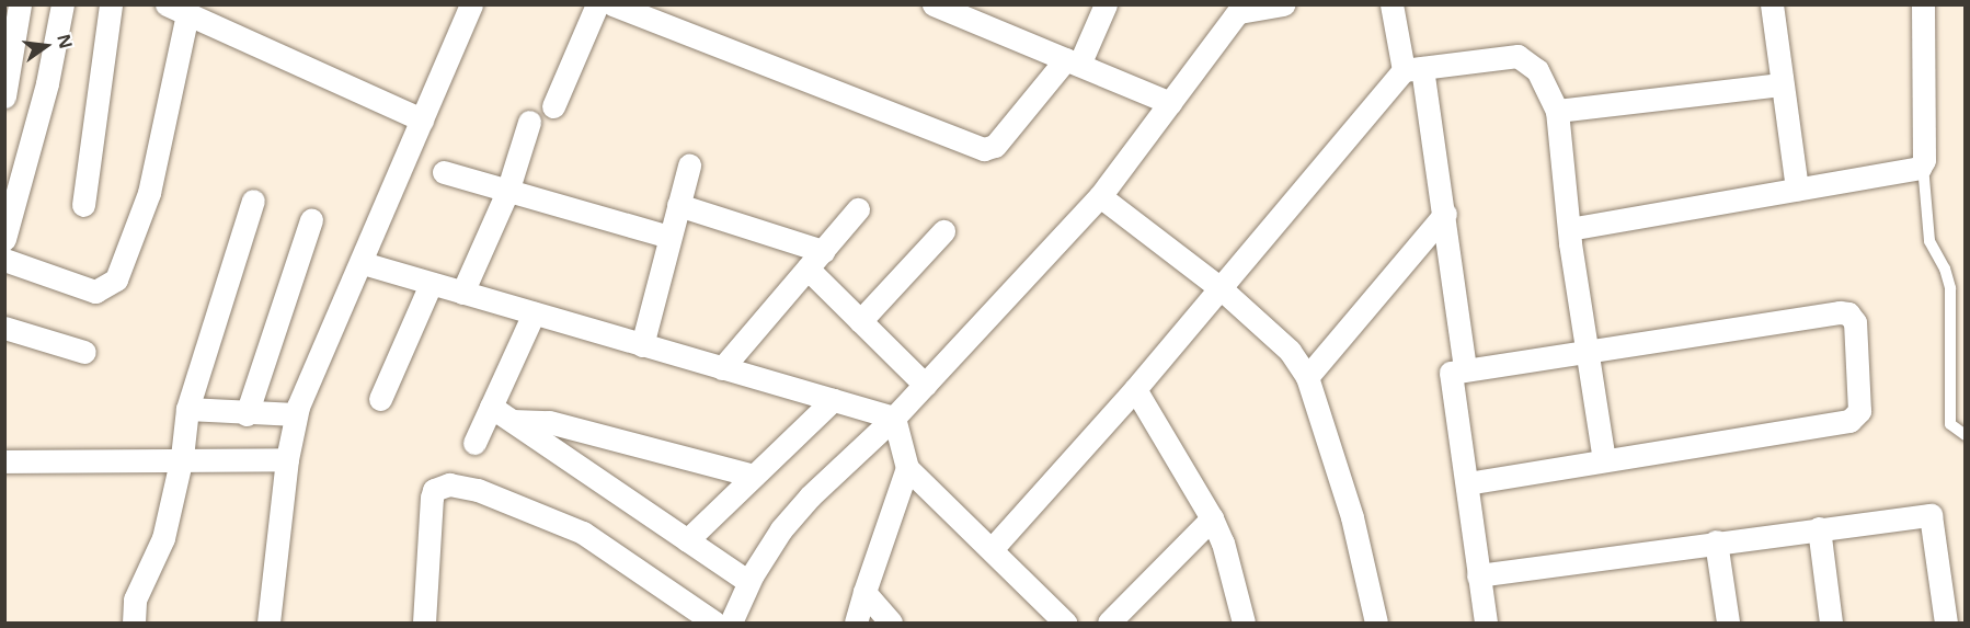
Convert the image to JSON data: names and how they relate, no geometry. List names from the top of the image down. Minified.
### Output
{"north":"right"}
